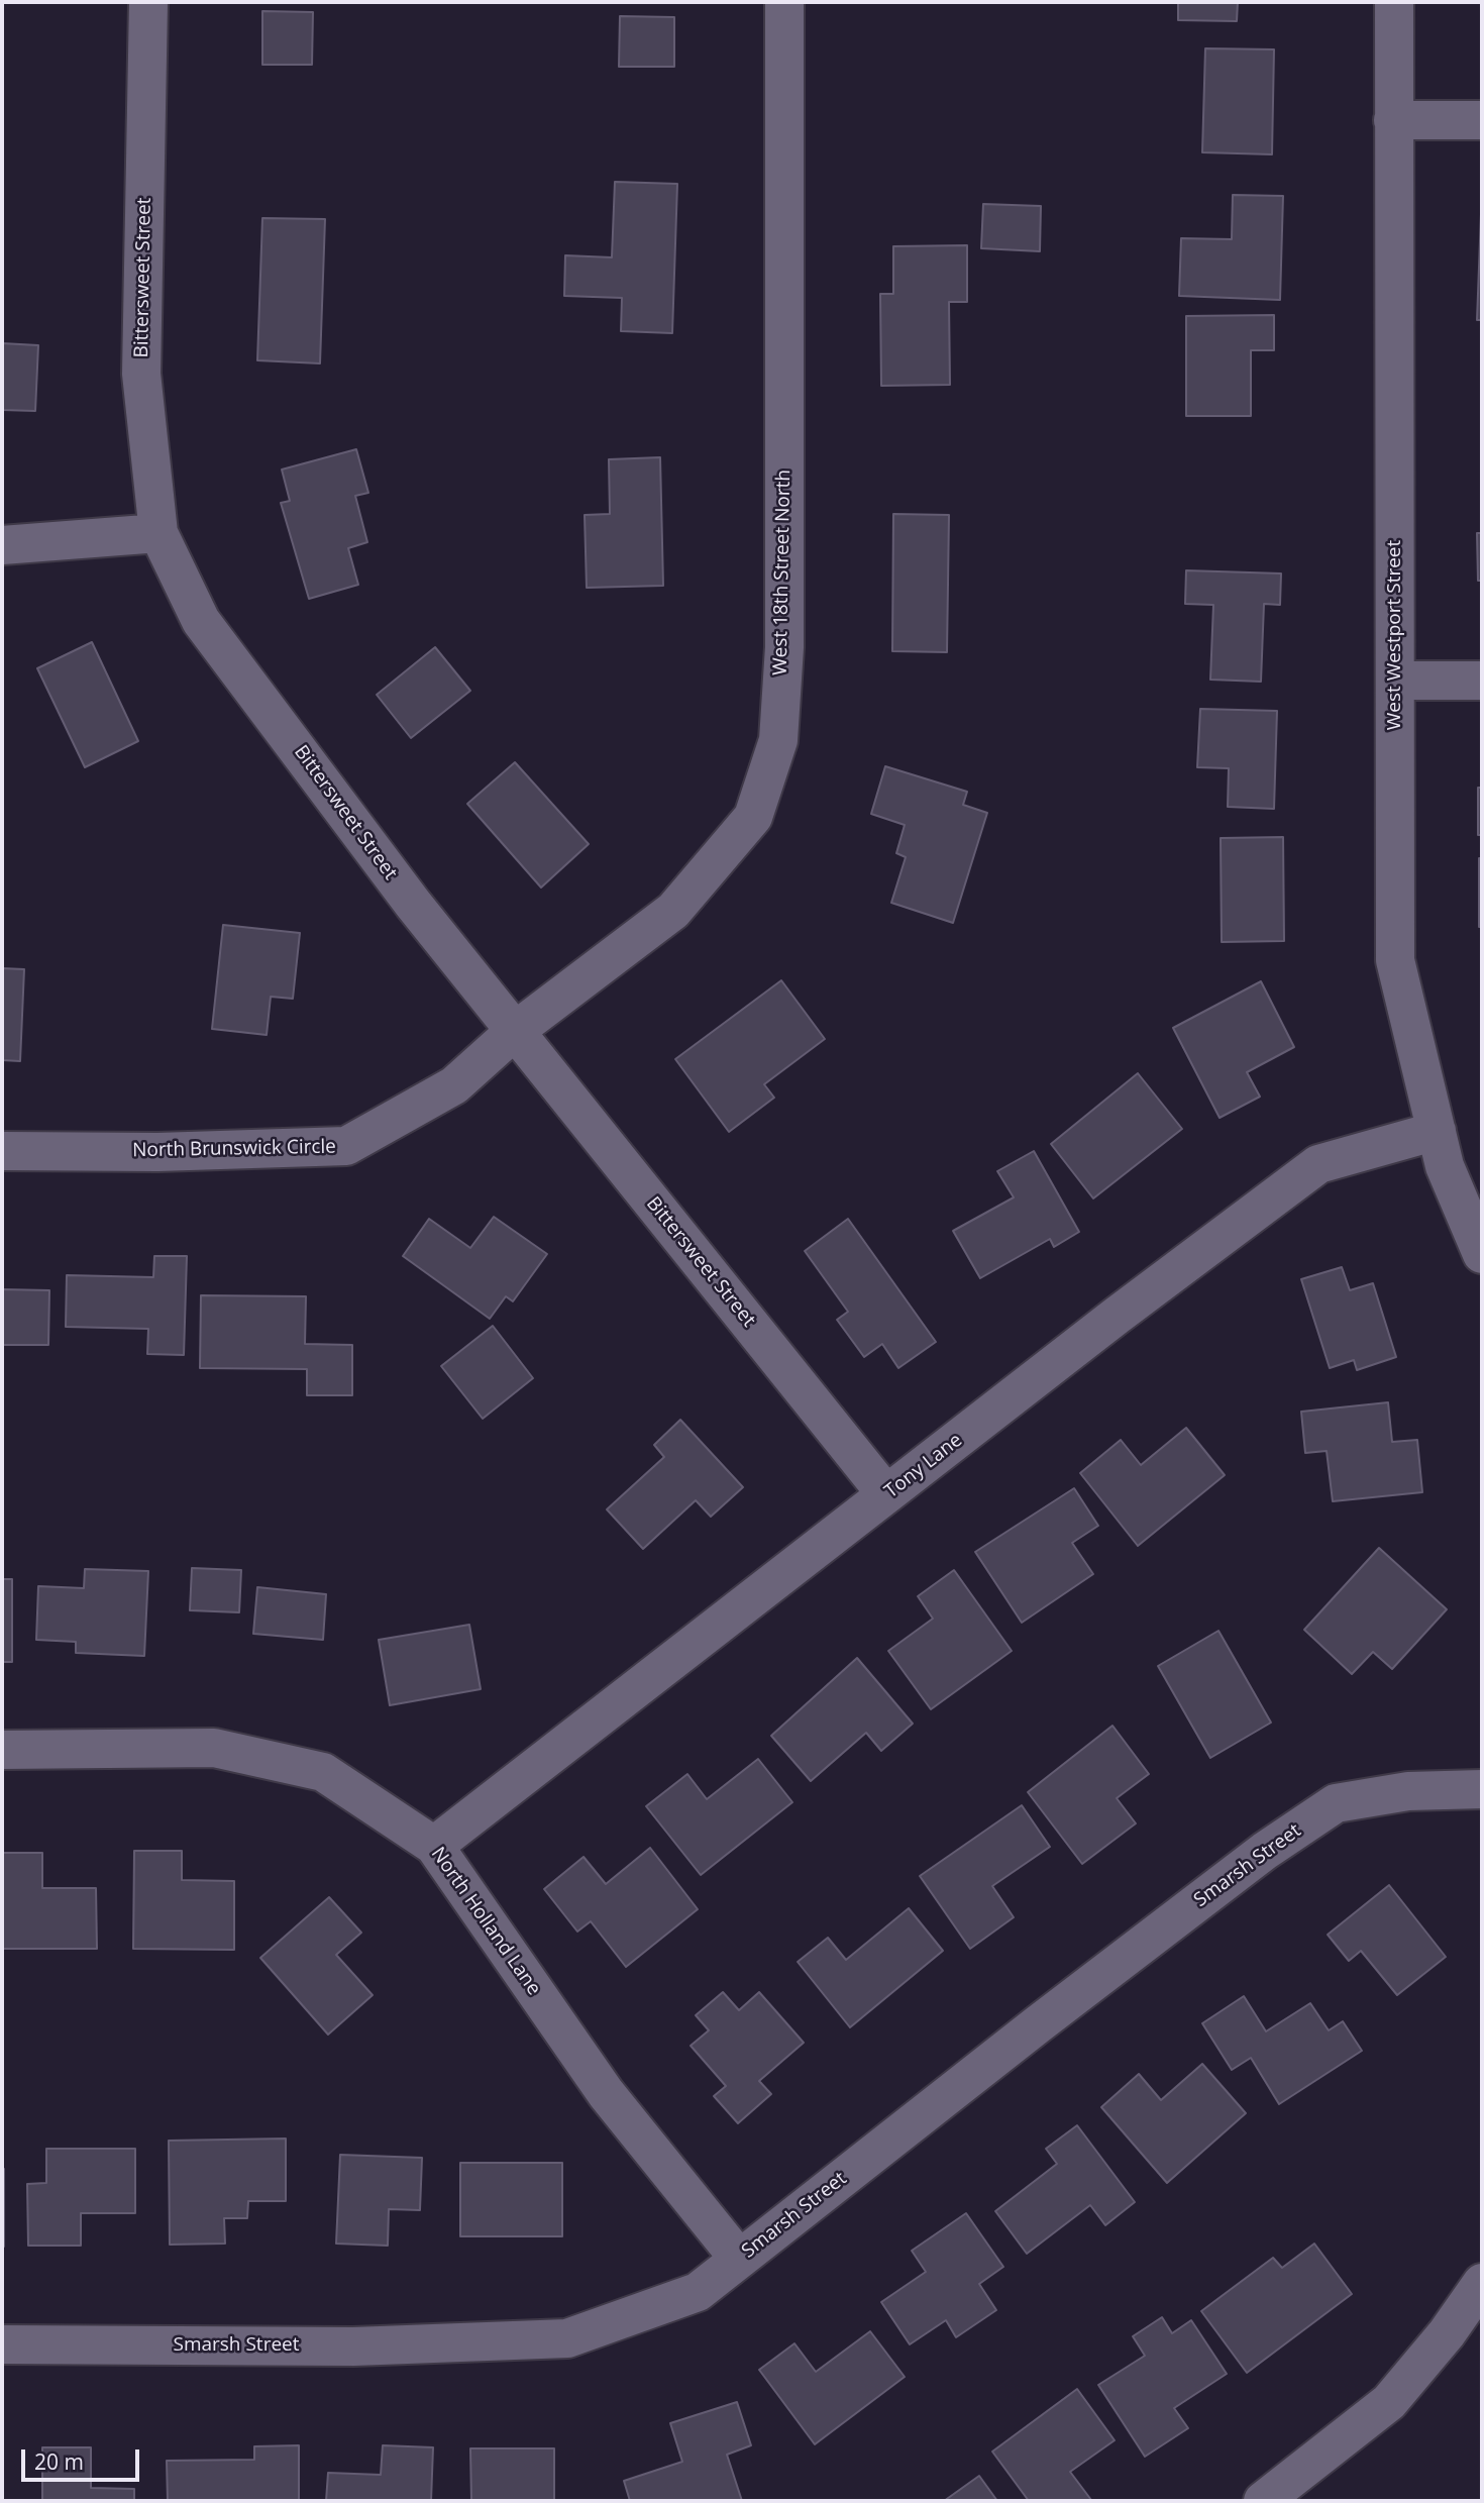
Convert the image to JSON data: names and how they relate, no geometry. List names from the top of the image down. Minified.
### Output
{"streets":{"street":["Bittersweet Street","West 18th Street North","West Westport Street","North Brunswick Circle","Tony Lane","Smarsh Street","North Holland Lane"]},"crossings":[["Bittersweet Street","West 18th Street North"],["Bittersweet Street","North Brunswick Circle"],["Bittersweet Street","Tony Lane"],["West 18th Street North","North Brunswick Circle"],["West Westport Street","Tony Lane"],["Tony Lane","North Holland Lane"],["Smarsh Street","North Holland Lane"]],"scale_bar":"20 m"}
